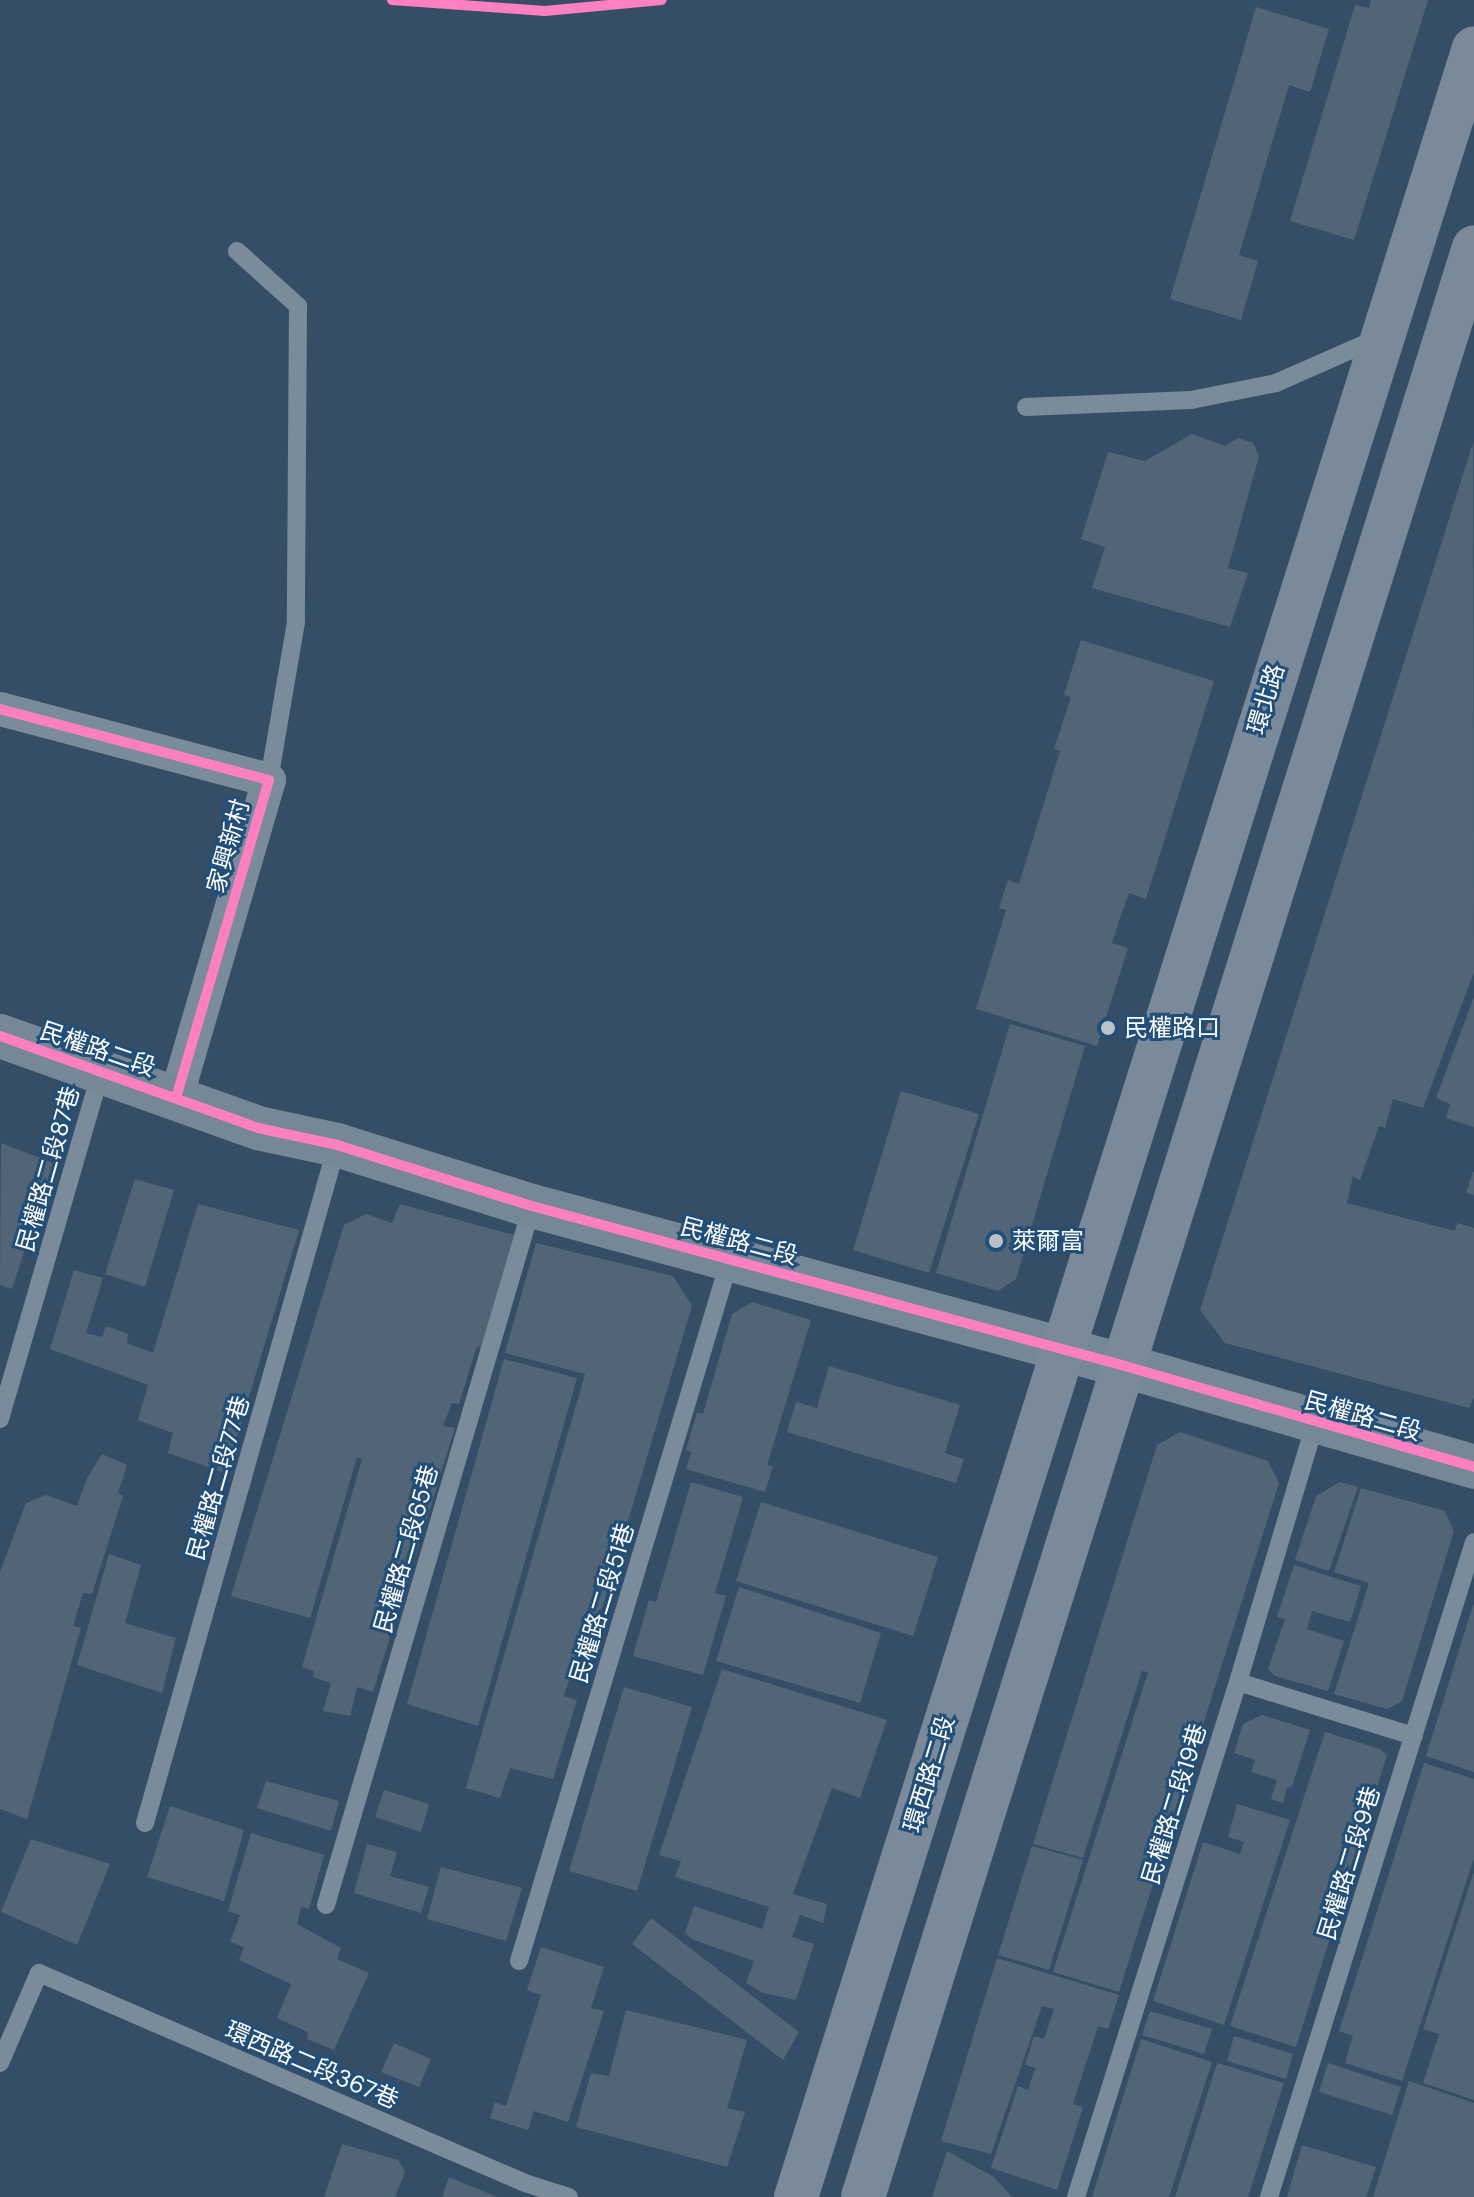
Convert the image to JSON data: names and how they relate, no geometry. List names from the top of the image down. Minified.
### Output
{"streets":{"main road":["環北路","環西路二段"],"street":["家興新村","民權路二段"],"lane":["民權路二段87巷","民權路二段77巷","民權路二段65巷","民權路二段51巷","民權路二段19巷","民權路二段9巷","環西路二段367巷"]},"crossings":[["環北路","民權路二段"],["環北路","環西路二段"],["家興新村","民權路二段"],["民權路二段","民權路二段87巷"],["民權路二段","民權路二段77巷"],["民權路二段","民權路二段65巷"],["民權路二段","民權路二段51巷"],["民權路二段","環西路二段"],["民權路二段","民權路二段19巷"]],"places":["民權路口","萊爾富"]}
